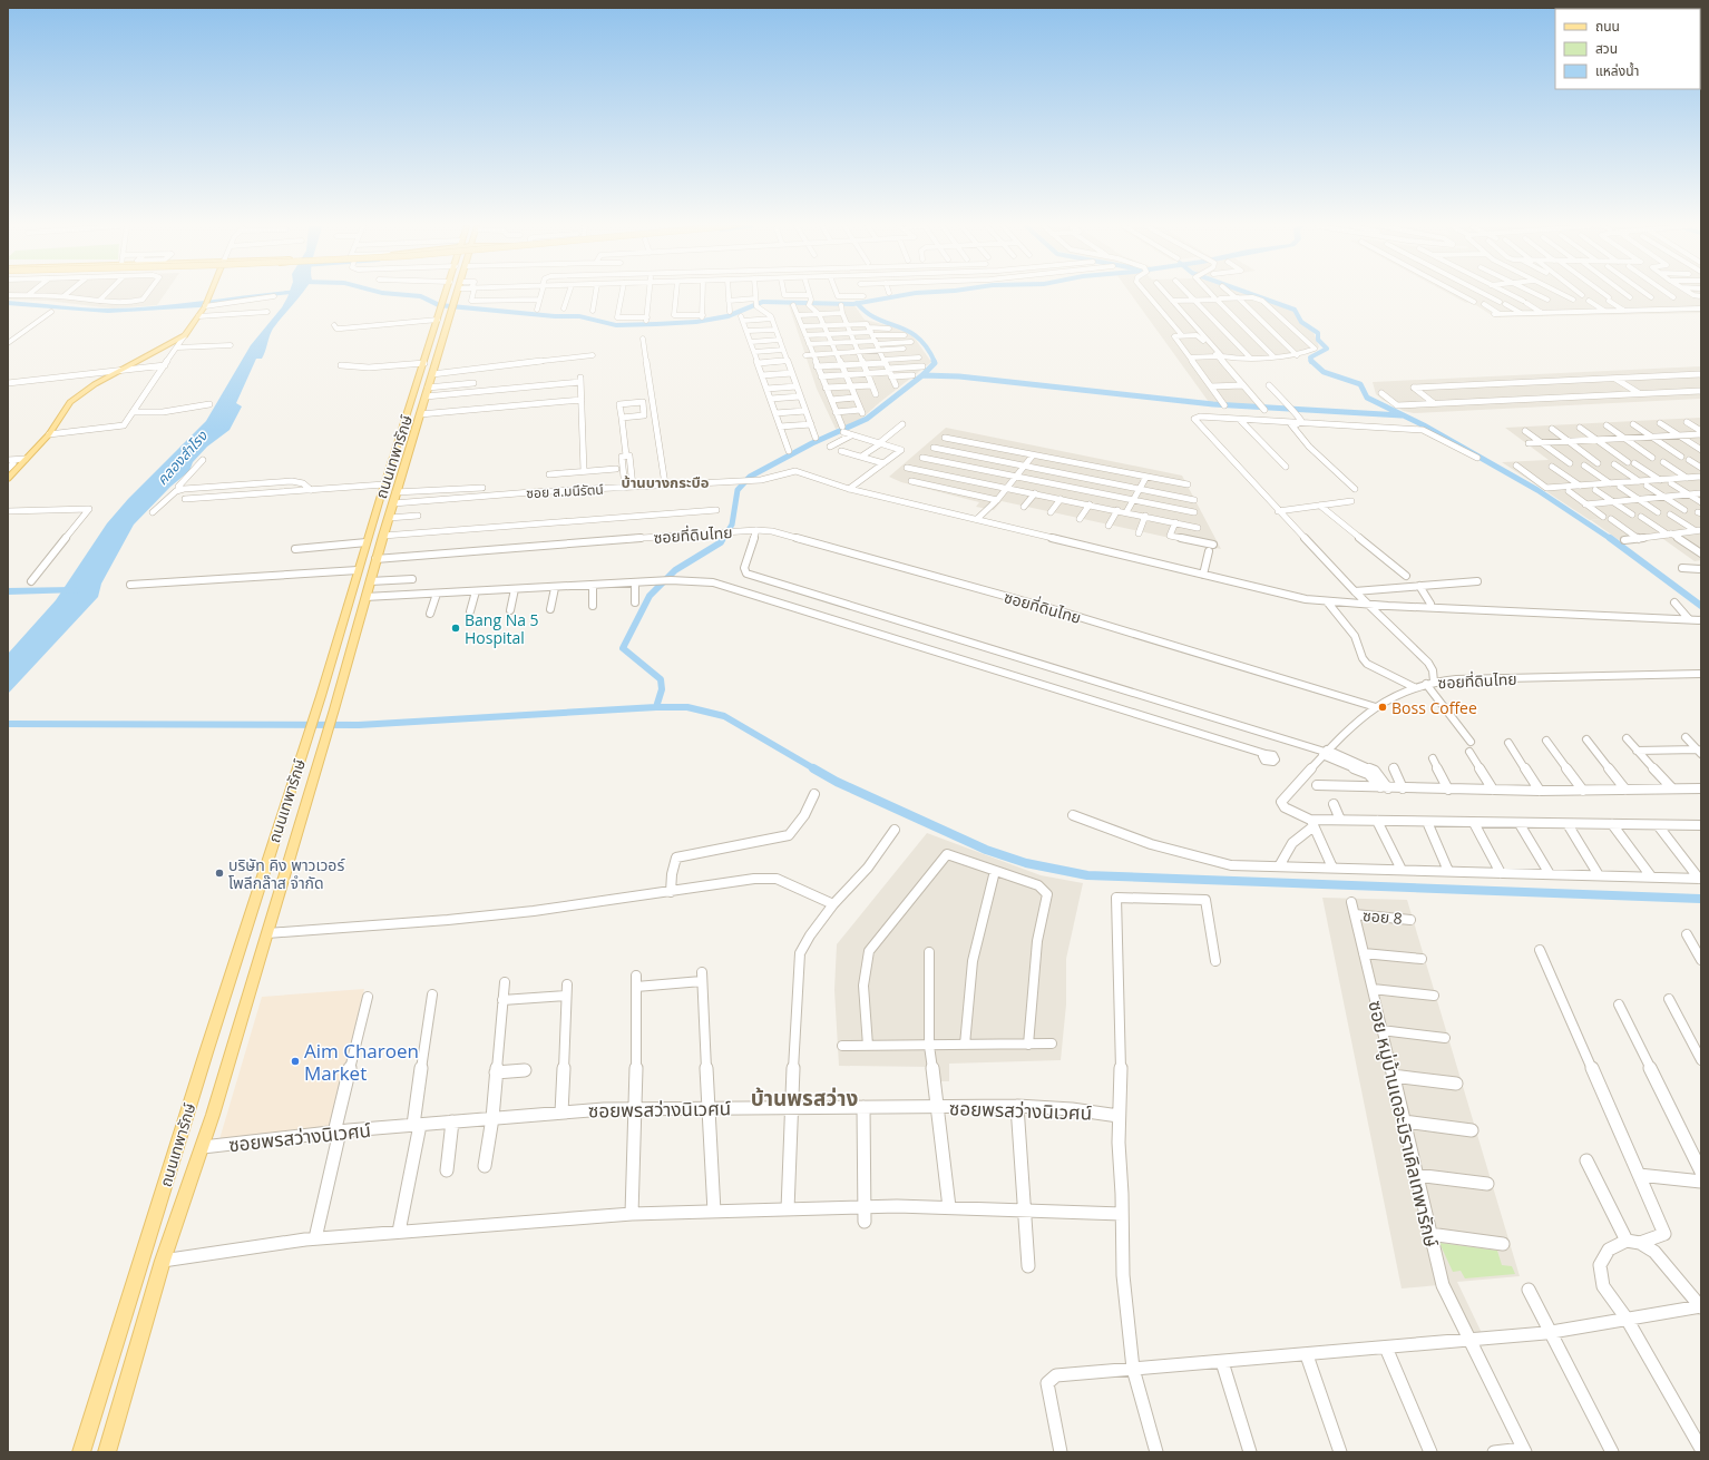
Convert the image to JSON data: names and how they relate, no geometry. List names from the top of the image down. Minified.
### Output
{"streets":{"main road":["ถนนเทพารักษ์"],"street":["ซอย ส.มนีรัตน์","ซอยที่ดินไทย","ซอย 8","ซอยพรสว่างนิเวศน์","ซอย หมู่บ้านเดอะมิราเคิลเทพารักษ์"]},"crossings":[["ถนนเทพารักษ์","ซอย ส.มนีรัตน์"],["ถนนเทพารักษ์","ซอยที่ดินไทย"],["ถนนเทพารักษ์","ซอยพรสว่างนิเวศน์"],["ซอย 8","ซอย หมู่บ้านเดอะมิราเคิลเทพารักษ์"]],"districts":["บ้านบางกระบือ","บ้านพรสว่าง"],"water":["คลองสำโรง"],"places":["Bang Na 5 Hospital","Boss Coffee","บริษัท คิง พาวเวอร์ โพลีกล๊าส จำกัด","Aim Charoen Market"],"legend":["ถนน","สวน","แหล่งน้ำ"]}
